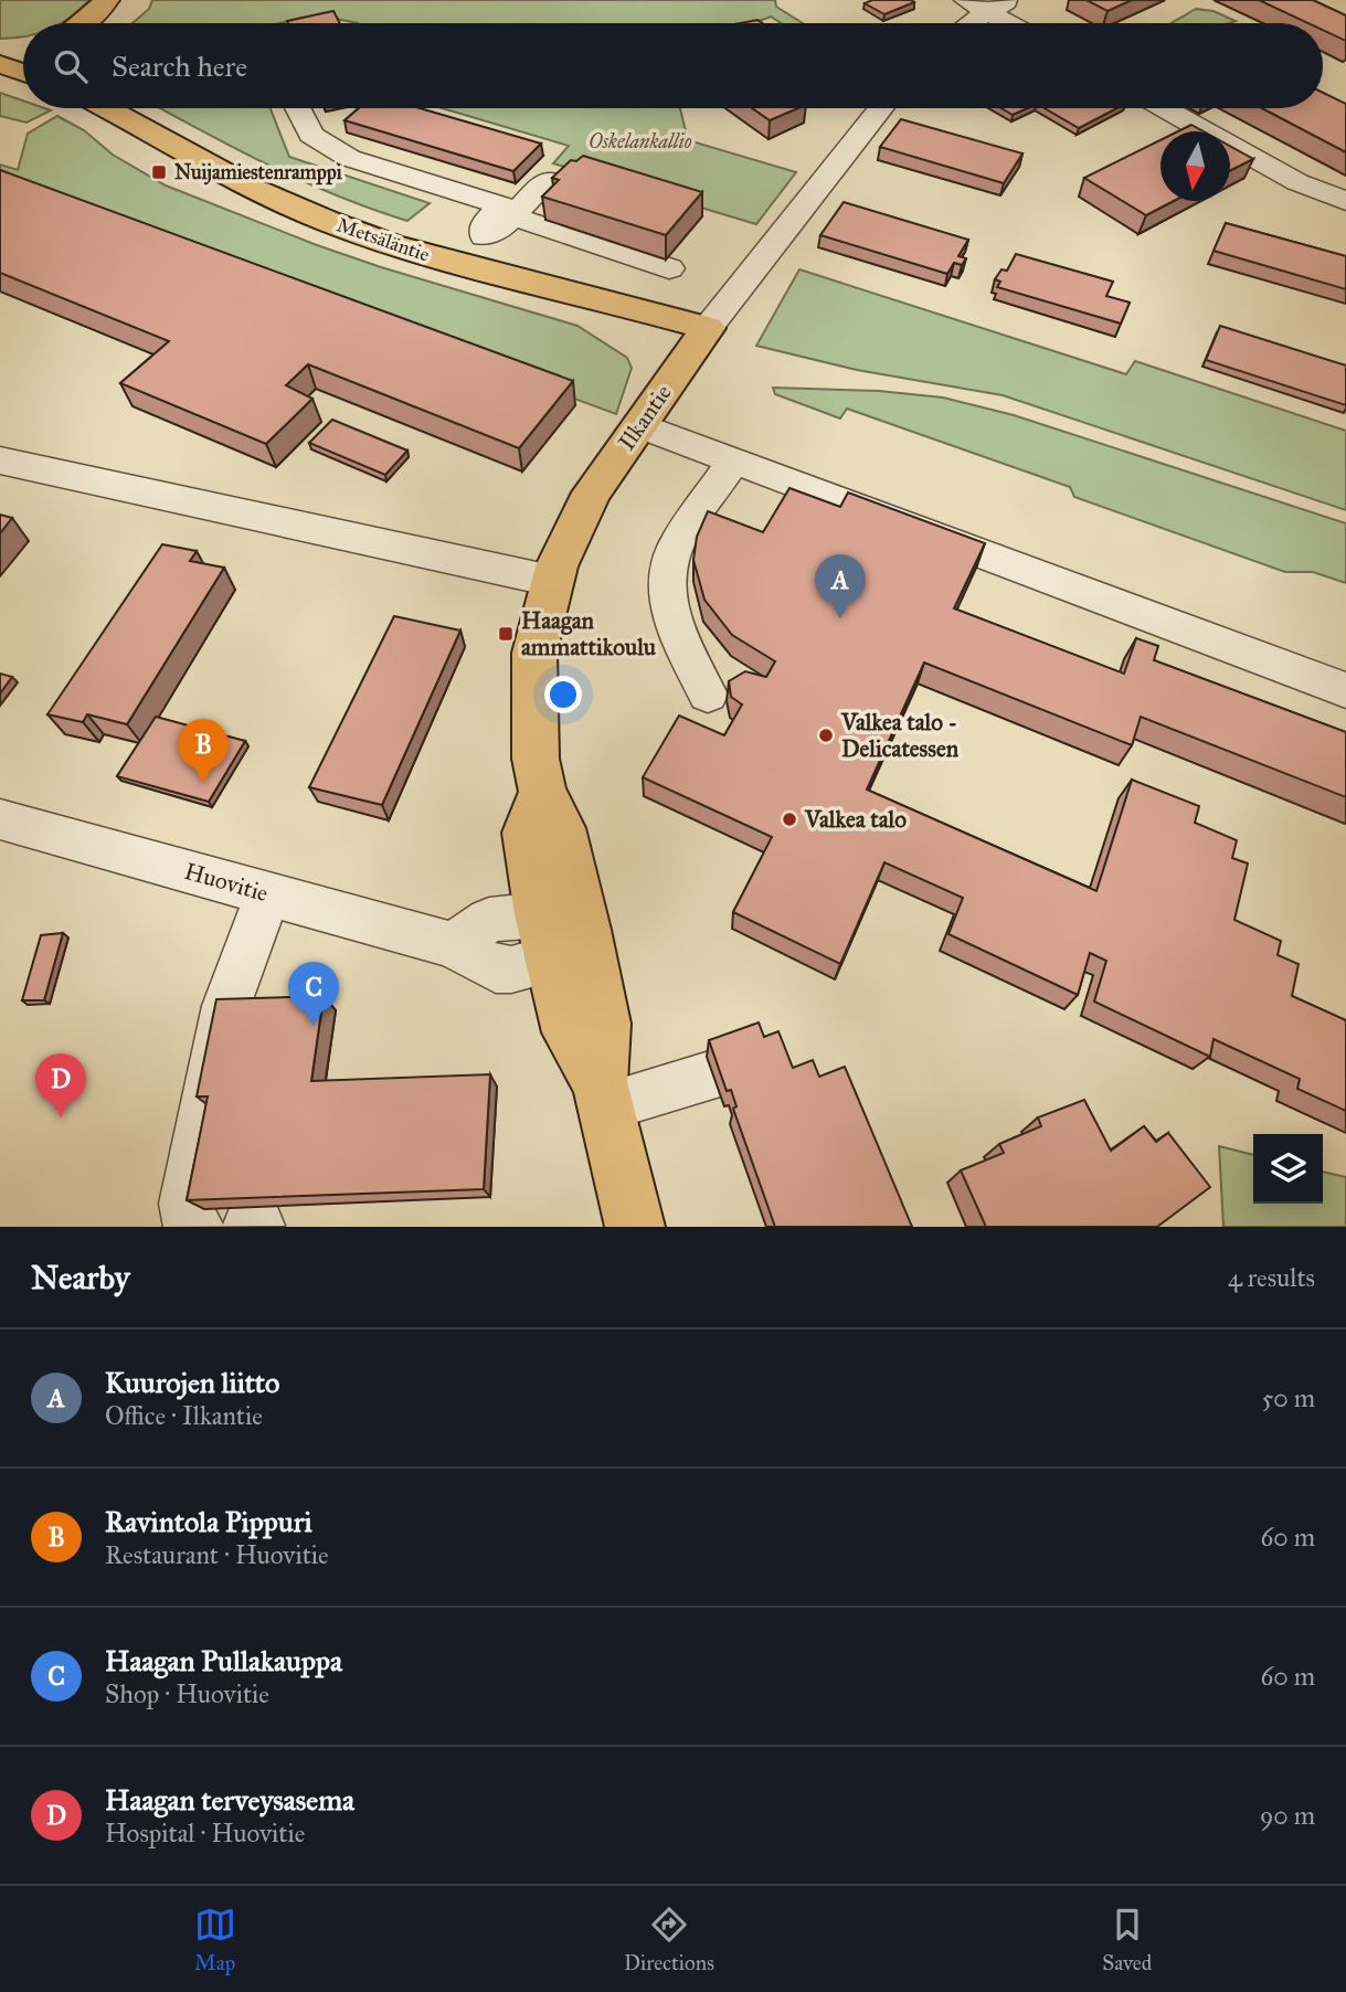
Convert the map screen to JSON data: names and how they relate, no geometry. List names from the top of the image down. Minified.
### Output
{"streets":{"main road":["Metsäläntie","Ilkantie"],"street":["Huovitie"]},"crossings":[["Metsäläntie","Ilkantie"],["Ilkantie","Huovitie"]],"parks":["Oskelankallio"],"places":{"transit":["Nuijamiestenramppi","Haagan ammattikoulu"],"other":["Valkea talo - Delicatessen","Valkea talo"]},"north":"bottom","page":{"search":"Search here","pins":["A","B","C","D"],"heading":["Nearby","4 results"],"list":[{"mark":"A","name":"Kuurojen liitto","note":"Office · Ilkantie","value":"50 m"},{"mark":"B","name":"Ravintola Pippuri","note":"Restaurant · Huovitie","value":"60 m"},{"mark":"C","name":"Haagan Pullakauppa","note":"Shop · Huovitie","value":"60 m"},{"mark":"D","name":"Haagan terveysasema","note":"Hospital · Huovitie","value":"90 m"}],"nav":["Map","Directions","Saved"]}}
